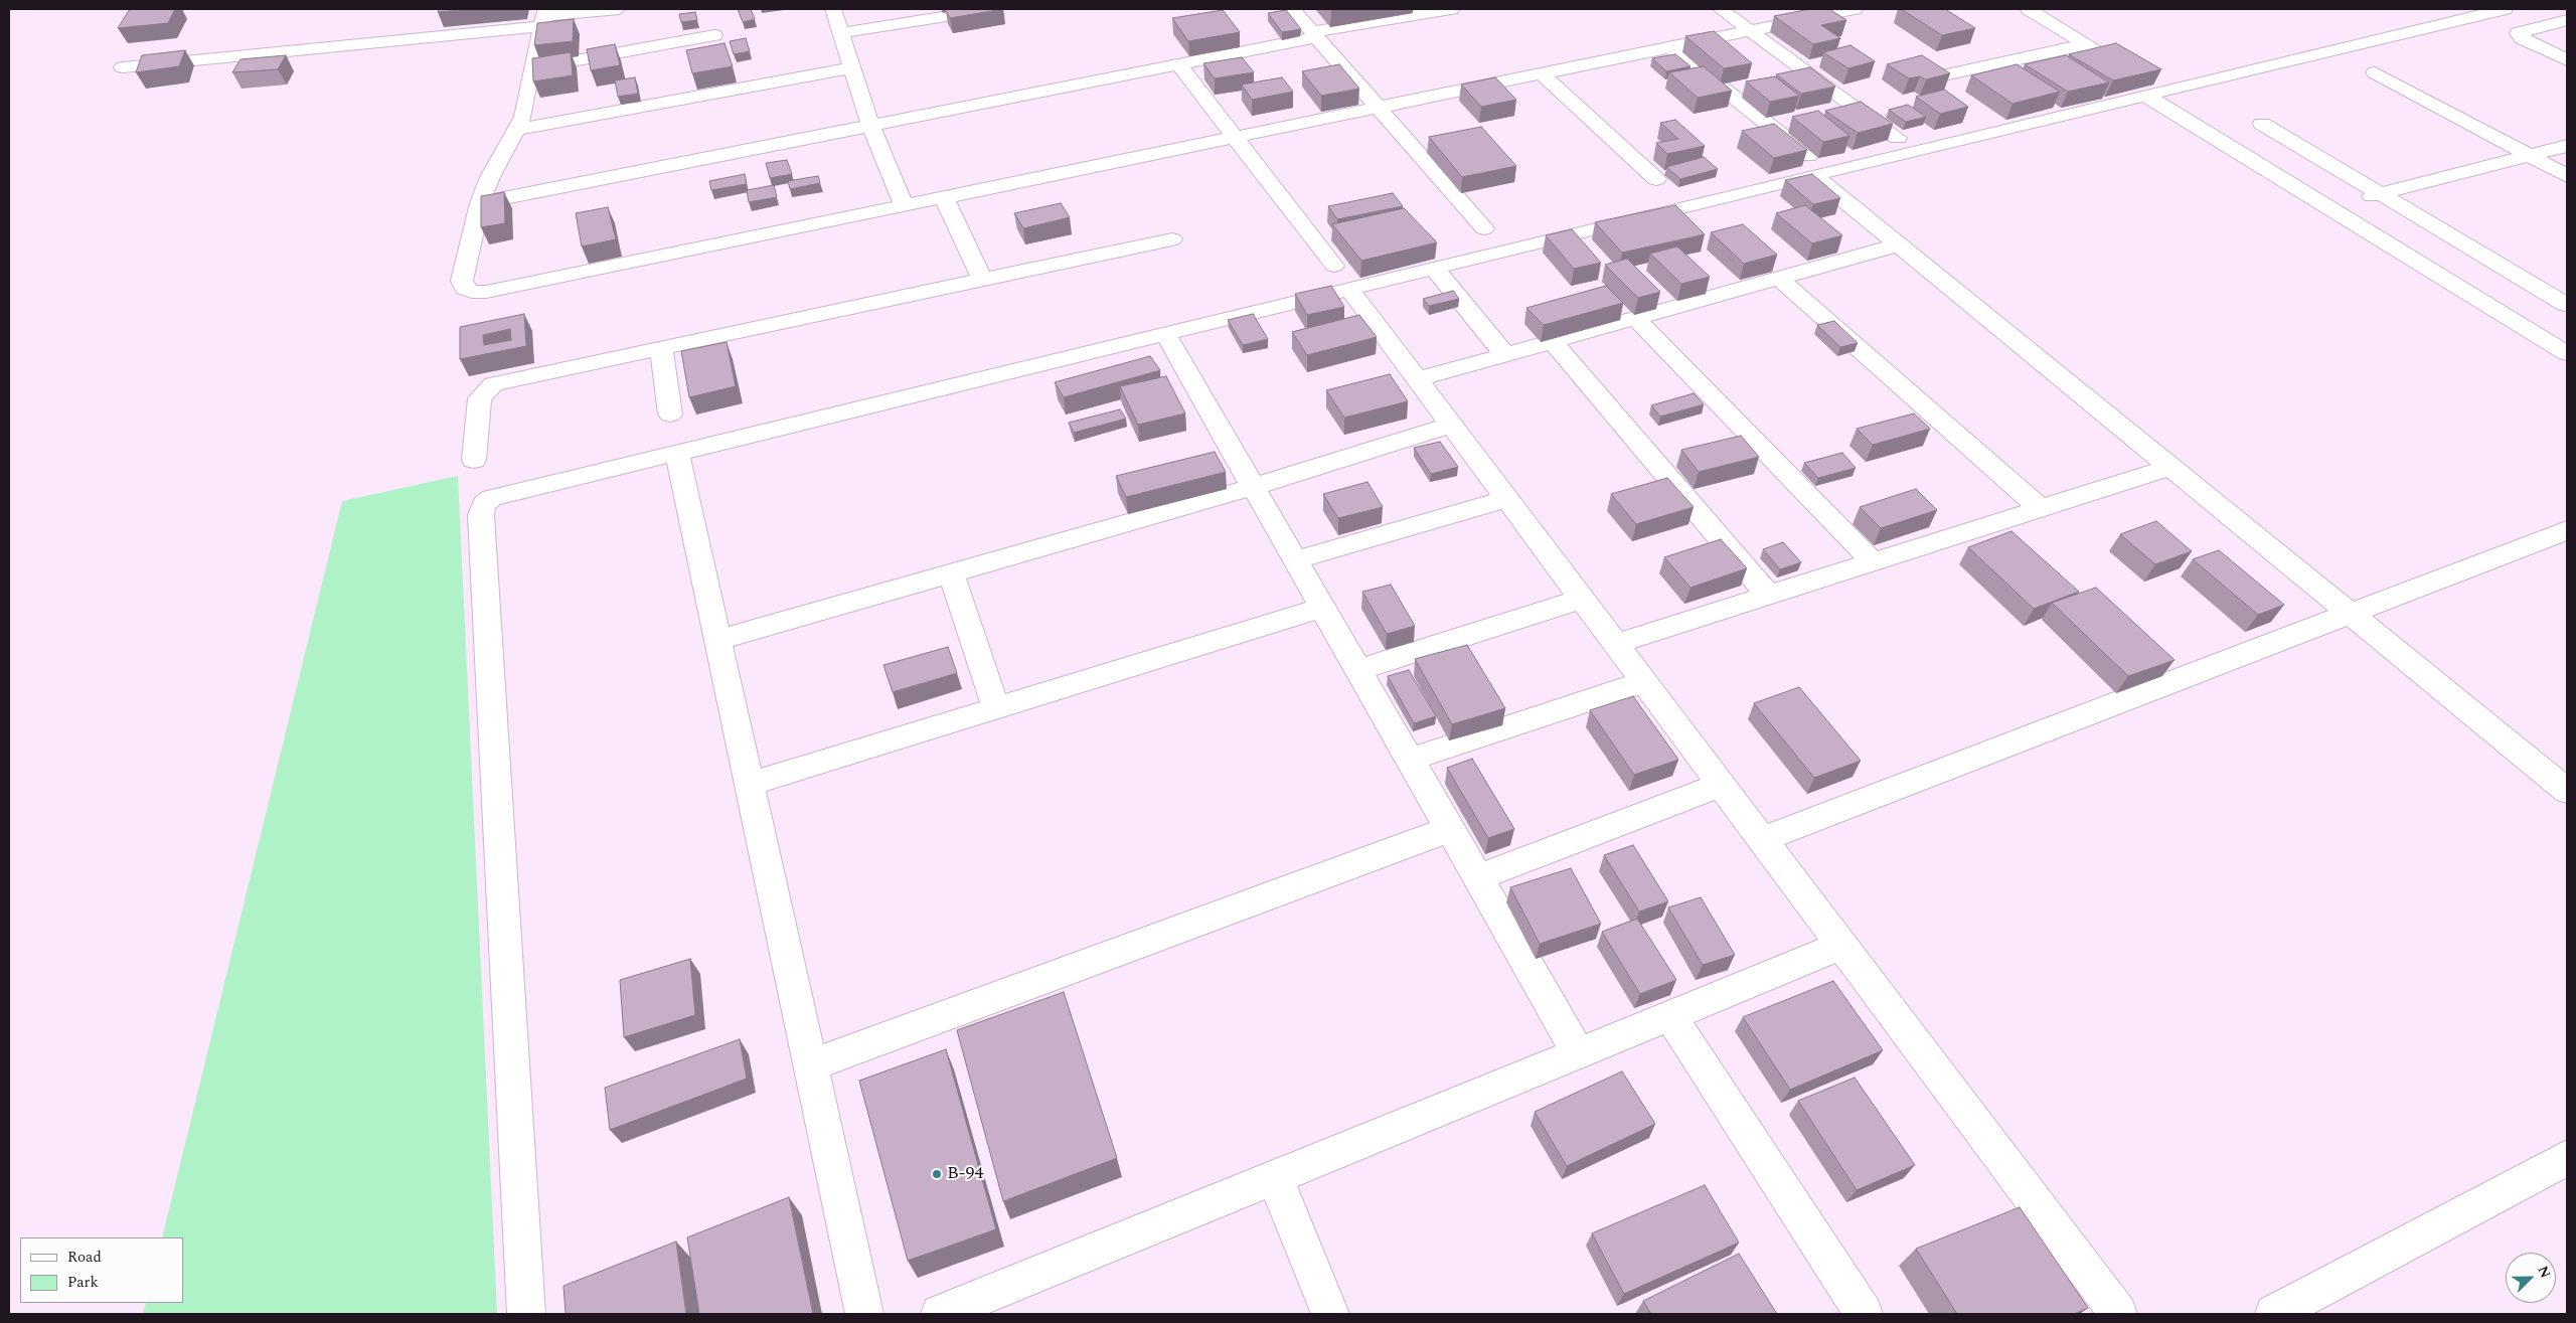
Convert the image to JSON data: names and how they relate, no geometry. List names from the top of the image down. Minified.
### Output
{"places":["B-94"],"legend":["Road","Park"],"north":"top right"}
